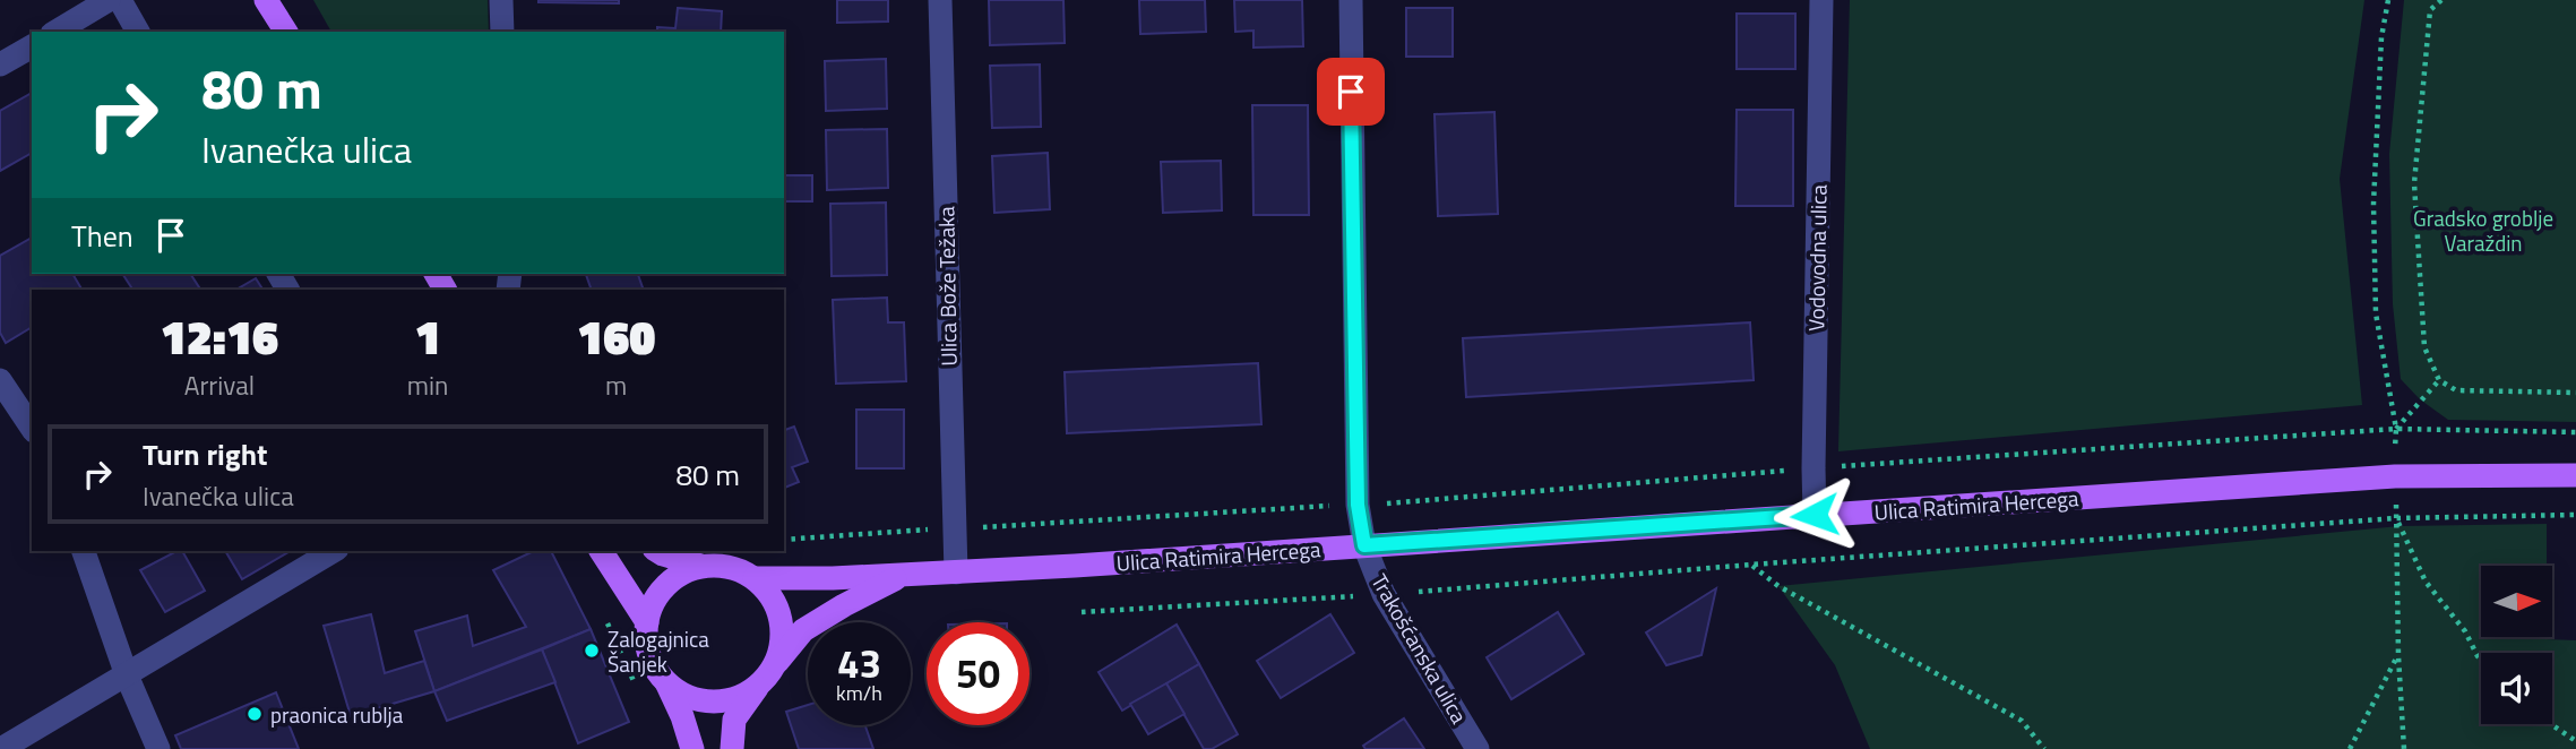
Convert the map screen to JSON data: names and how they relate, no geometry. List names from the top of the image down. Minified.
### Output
{"streets":{"main road":["Ulica Ratimira Hercega"],"street":["Vodovodna ulica","Ulica Bože Težaka","Trakošćanska ulica"]},"crossings":[["Vodovodna ulica","Ulica Ratimira Hercega"],["Ulica Bože Težaka","Ulica Ratimira Hercega"],["Ulica Ratimira Hercega","Trakošćanska ulica"]],"parks":["Gradsko groblje Varaždin"],"places":["Zalogajnica Šanjek","praonica rublja"],"north":"right","page":{"turn":["80 m","Ivanečka ulica"],"then":"Then","eta":["12:16","Arrival","1","min","160","m"],"list":[{"name":"Turn right","note":"Ivanečka ulica","value":"80 m"}],"speed":"43 km/h","limit":"50"}}
